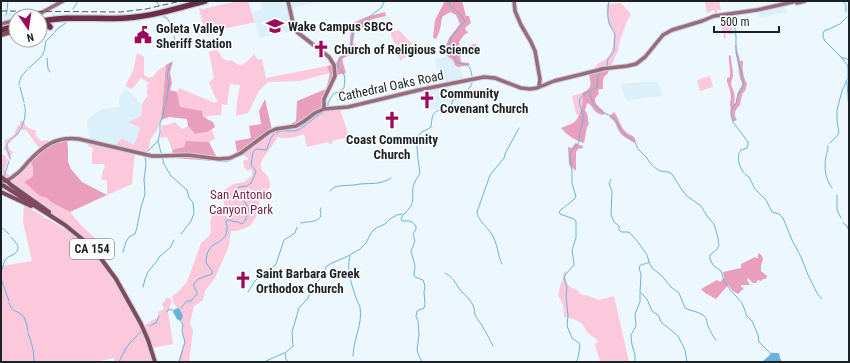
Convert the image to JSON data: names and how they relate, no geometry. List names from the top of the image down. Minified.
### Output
{"streets":{"main road":["Cathedral Oaks Road","CA 154"]},"crossings":[["Cathedral Oaks Road","CA 154"]],"parks":["San Antonio Canyon Park"],"places":{"school or university":["Wake Campus SBCC"],"public building":["Goleta Valley Sheriff Station"],"church":["Church of Religious Science","Community Covenant Church","Coast Community Church","Saint Barbara Greek Orthodox Church"]},"scale_bar":"500 m","north":"bottom"}
